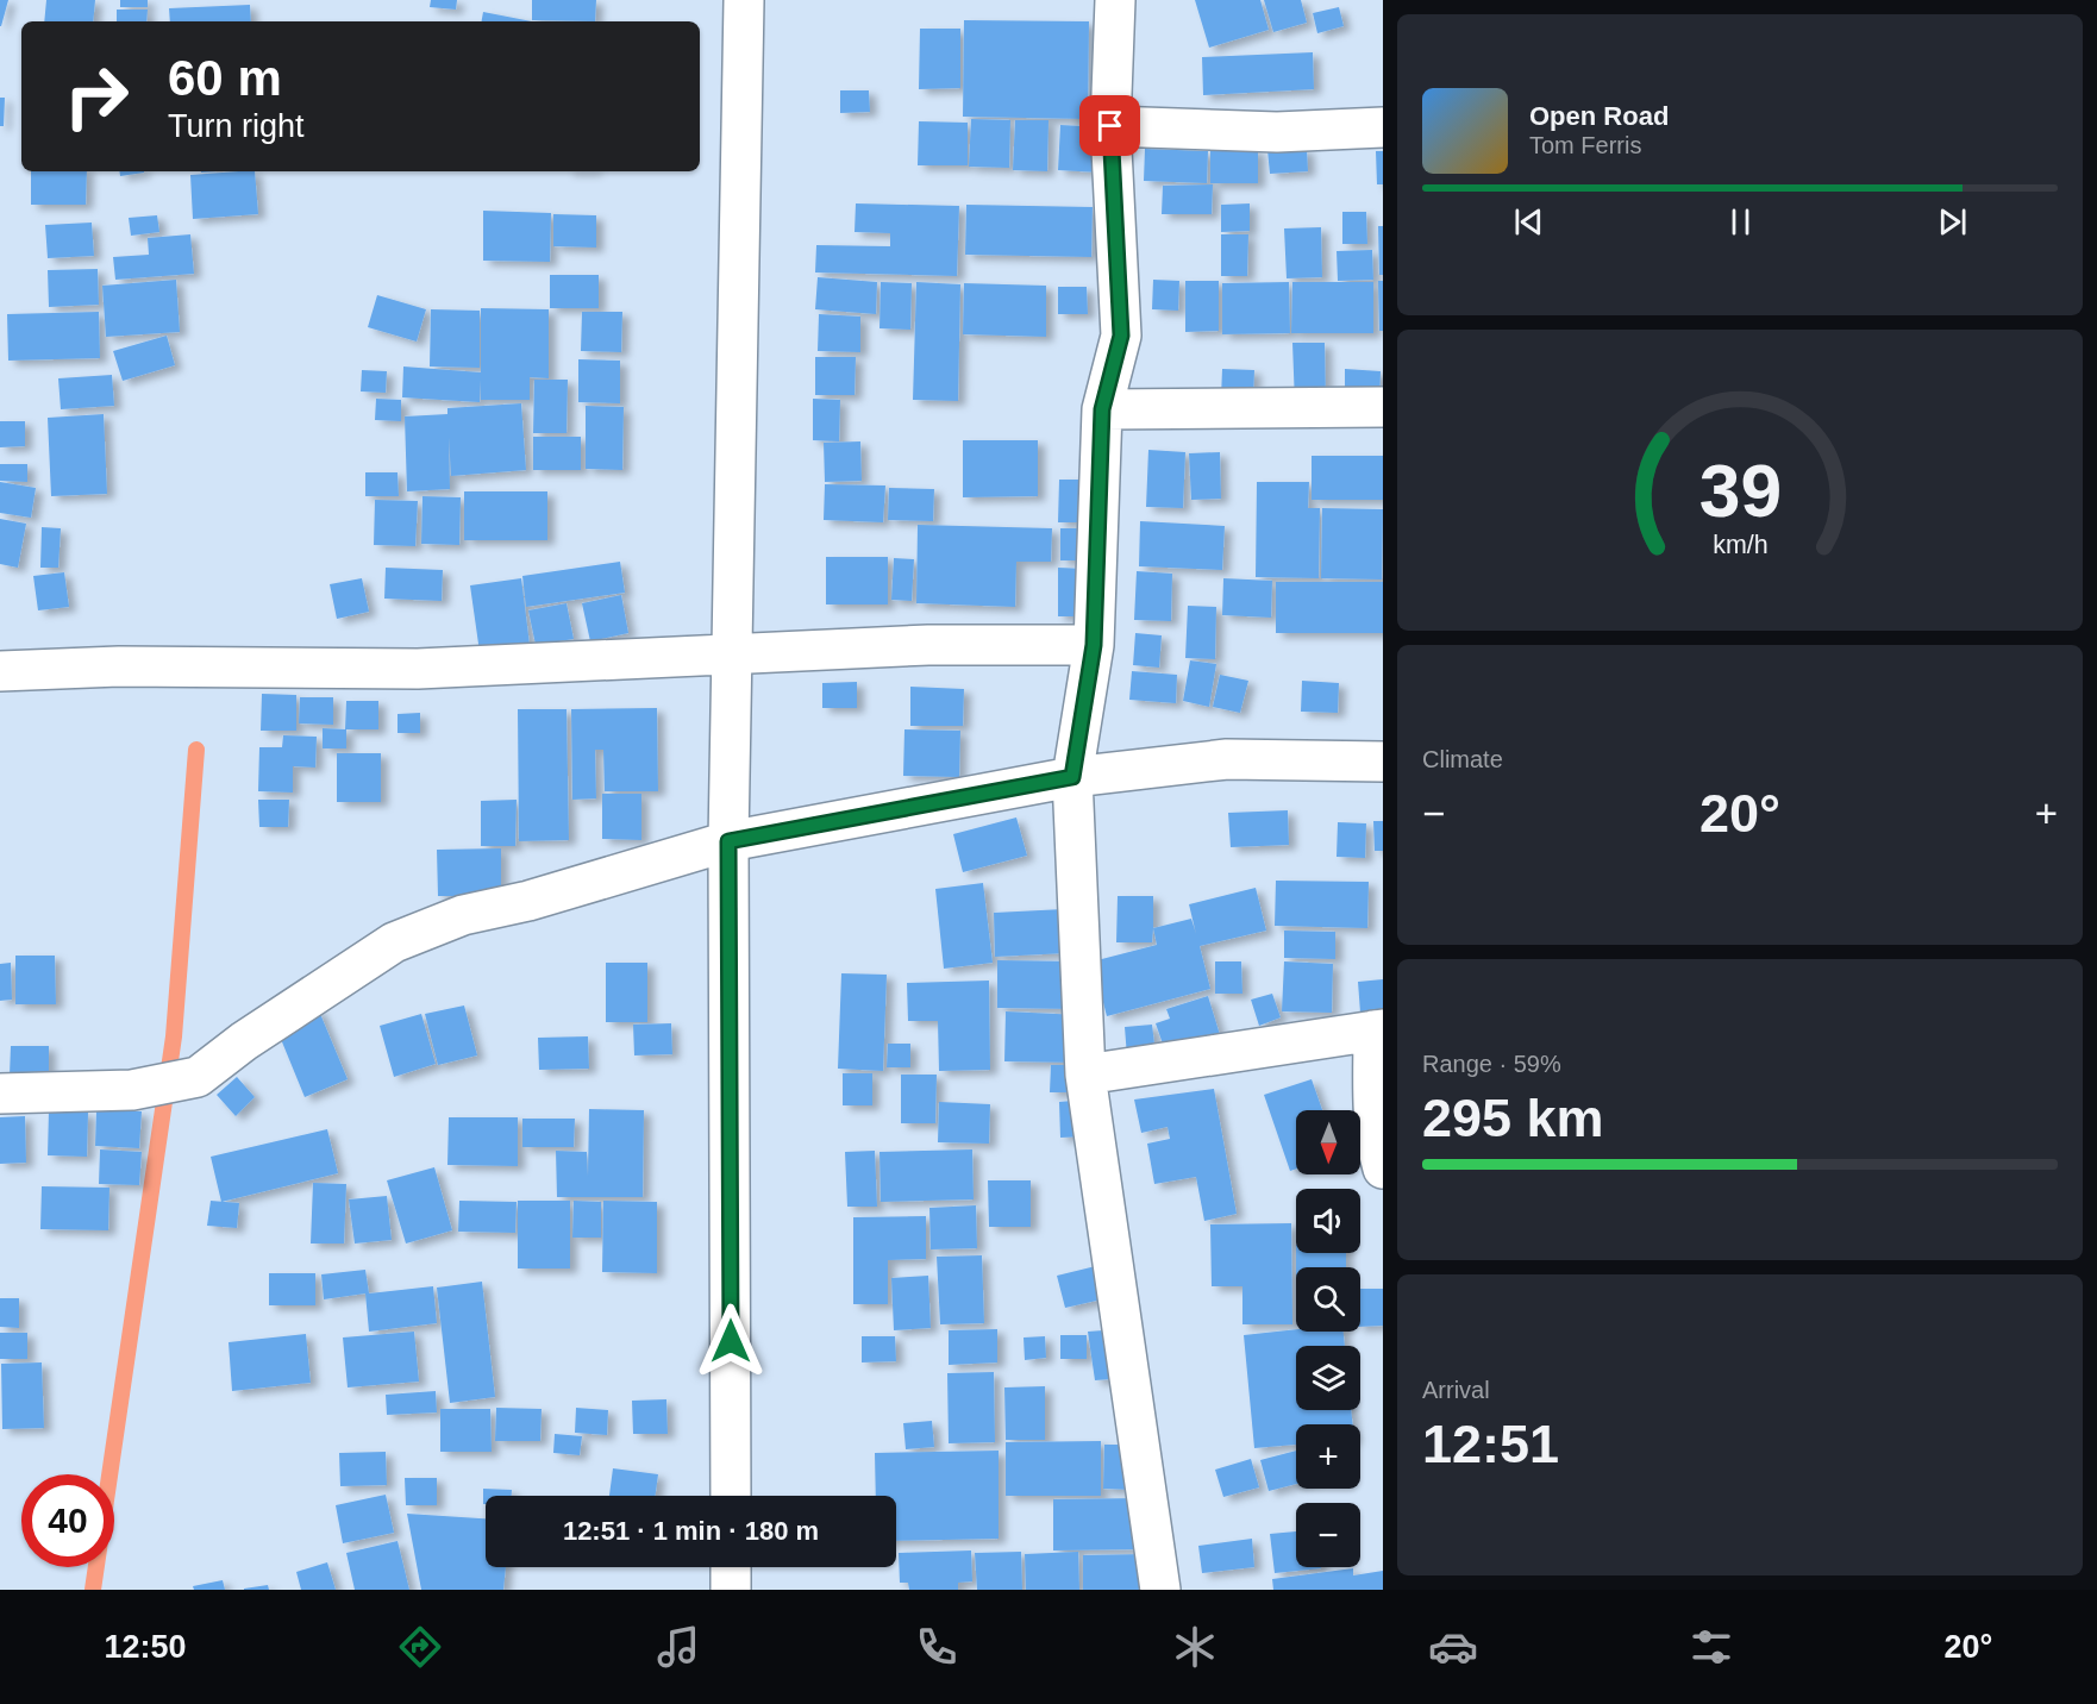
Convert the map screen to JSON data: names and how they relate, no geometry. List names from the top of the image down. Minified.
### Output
{"north":"bottom","page":{"turn":["60 m","Turn right"],"song":["Open Road","Tom Ferris"],"tile":["Climate",["Range · 59%","295 km"],["Arrival","12:51"]],"heat":["−","20°","+"],"map_buttons":["+","−"],"limit":"40","trip":"12:51 · 1 min · 180 m","tabs":["12:50","20°"],"gauge":["39","km/h"]}}
